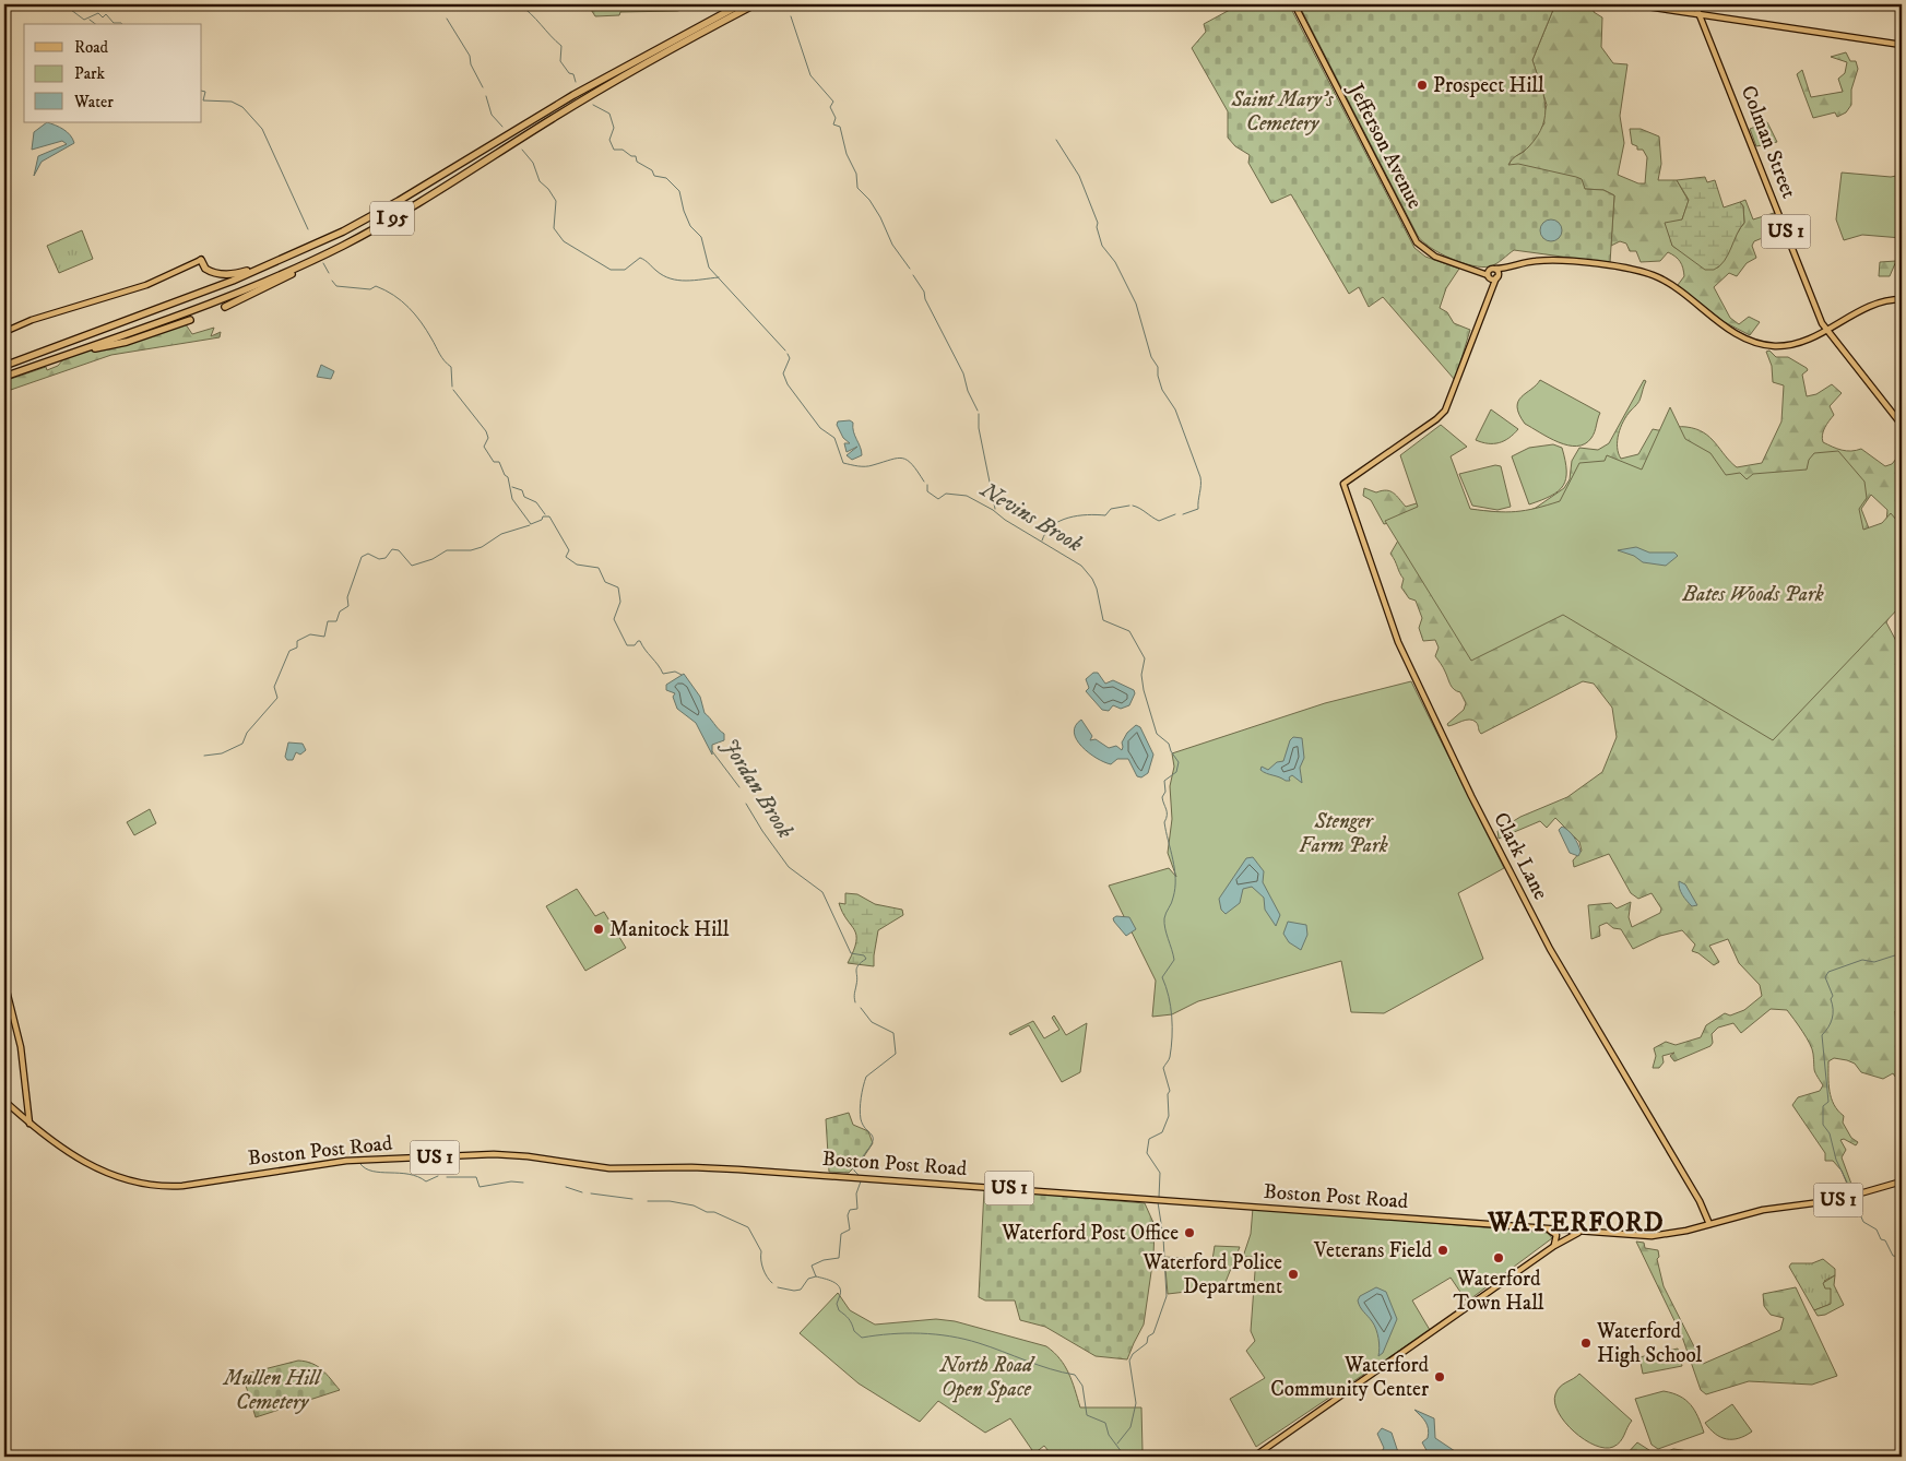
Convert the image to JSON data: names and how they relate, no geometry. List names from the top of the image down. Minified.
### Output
{"streets":{"highway":["I 95"],"main road":["Colman Street","Jefferson Avenue","US 1","Clark Lane","Boston Post Road"]},"crossings":[["Colman Street","Jefferson Avenue"],["Clark Lane","Boston Post Road"]],"districts":["WATERFORD"],"water":["Nevins Brook","Jordan Brook"],"parks":["Saint Mary's Cemetery","Bates Woods Park","Stenger Farm Park","North Road Open Space","Mullen Hill Cemetery"],"places":["Prospect Hill","Manitock Hill","Waterford Post Office","Veterans Field","Waterford Town Hall","Waterford Police Department","Waterford High School","Waterford Community Center"],"legend":["Road","Park","Water"]}
